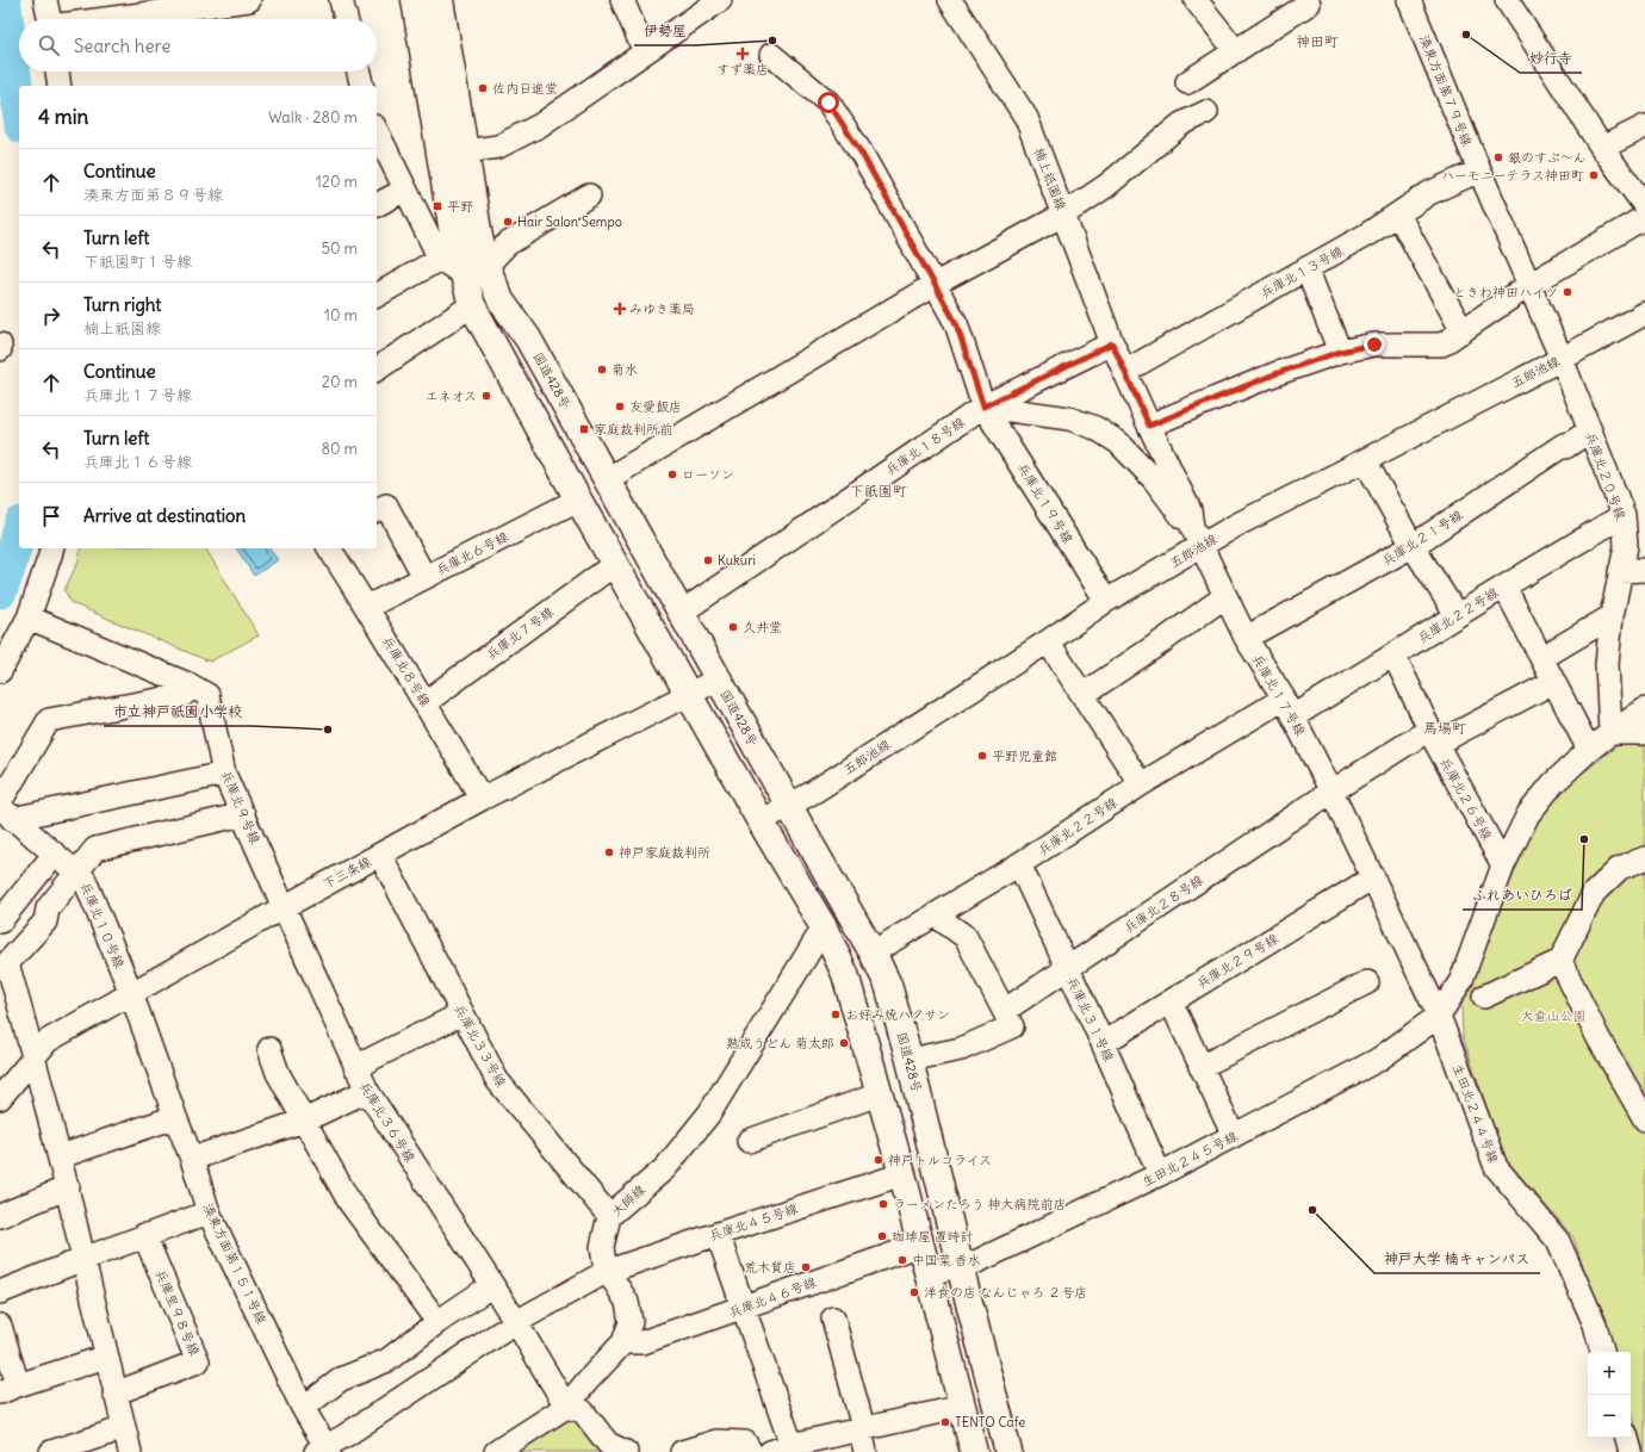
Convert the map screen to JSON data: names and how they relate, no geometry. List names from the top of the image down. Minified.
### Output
{"streets":{"highway":["国道428号"],"street":["湊東方面第７９号線","楠上祇園線","兵庫北１３号線","五郎池線","兵庫北１８号線","兵庫北２０号線","兵庫北１９号線","兵庫北２１号線","兵庫北６号線","兵庫北２２号線","兵庫北７号線","兵庫北８号線","兵庫北１７号線","兵庫北２６号線","兵庫北９号線","下三条線","兵庫北２８号線","兵庫北１０号線","兵庫北２９号線","兵庫北３１号線","兵庫北３３号線","生田北２４４号線","兵庫北３６号線","生田北２４５号線","大師線","兵庫北４５号線","湊東方面第１５１号線","兵庫北４６号線","兵庫里９８号線"]},"crossings":[["湊東方面第７９号線","兵庫北１３号線"],["湊東方面第７９号線","兵庫北２０号線"],["楠上祇園線","兵庫北１３号線"],["楠上祇園線","兵庫北１８号線"],["楠上祇園線","兵庫北１７号線"],["兵庫北１３号線","兵庫北１７号線"],["五郎池線","国道428号"],["五郎池線","兵庫北２０号線"],["五郎池線","兵庫北１９号線"],["五郎池線","兵庫北１７号線"],["国道428号","兵庫北１８号線"],["国道428号","兵庫北６号線"],["国道428号","兵庫北２２号線"],["国道428号","兵庫北７号線"],["国道428号","下三条線"],["国道428号","生田北２４５号線"],["国道428号","大師線"],["国道428号","兵庫北４５号線"],["国道428号","兵庫北４６号線"],["兵庫北１８号線","兵庫北１９号線"],["兵庫北２０号線","兵庫北２１号線"],["兵庫北２０号線","兵庫北２２号線"],["兵庫北２１号線","兵庫北１７号線"],["兵庫北６号線","兵庫北８号線"],["兵庫北２２号線","兵庫北１７号線"],["兵庫北２２号線","兵庫北２６号線"],["兵庫北２２号線","兵庫北３１号線"],["兵庫北７号線","兵庫北８号線"],["兵庫北８号線","下三条線"],["兵庫北１７号線","兵庫北２８号線"],["兵庫北１７号線","兵庫北２９号線"],["兵庫北１７号線","生田北２４４号線"],["兵庫北１７号線","生田北２４５号線"],["兵庫北２６号線","兵庫北２８号線"],["兵庫北９号線","下三条線"],["兵庫北９号線","兵庫北３６号線"],["下三条線","兵庫北１０号線"],["下三条線","兵庫北３３号線"],["下三条線","兵庫北３６号線"],["下三条線","湊東方面第１５１号線"],["兵庫北２８号線","兵庫北３１号線"],["兵庫北１０号線","湊東方面第１５１号線"],["兵庫北２９号線","兵庫北３１号線"],["兵庫北３１号線","生田北２４５号線"],["兵庫北３３号線","大師線"],["生田北２４４号線","生田北２４５号線"],["大師線","兵庫北４５号線"]],"districts":["神田町","下祇園町","馬場町"],"parks":["大倉山公園"],"places":{"other":["妙行寺","伊勢屋","佐内日進堂","銀のすぷ～ん","ハーモニーテラス神田町","Hair Salon Sempo","ときわ神田ハイツ","菊水","エネオス","友愛飯店","ローソン","Kukuri","久井堂","市立神戸祇園小学校","平野児童館","ふれあいひろば","神戸家庭裁判所","お好み焼ハクサン","熟成うどん 菊太郎","神戸トルコライス","ラーメンたろう 神大病院前店","神戸大学 楠キャンパス","珈琲屋 置時計","中国菜 香水","荒木質店","洋食の店 なんじゃろ ２号店","TENTO Cafe"],"health":["すず薬店","みゆき薬局"],"transit":["平野","家庭裁判所前"]},"page":{"search":"Search here","heading":["4 min","Walk · 280 m"],"list":[["Continue","湊東方面第８９号線","120 m"],["Turn left","下祇園町１号線","50 m"],["Turn right","楠上祇園線","10 m"],["Continue","兵庫北１７号線","20 m"],["Turn left","兵庫北１６号線","80 m"],"Arrive at destination"],"map_buttons":["+","−"]}}
